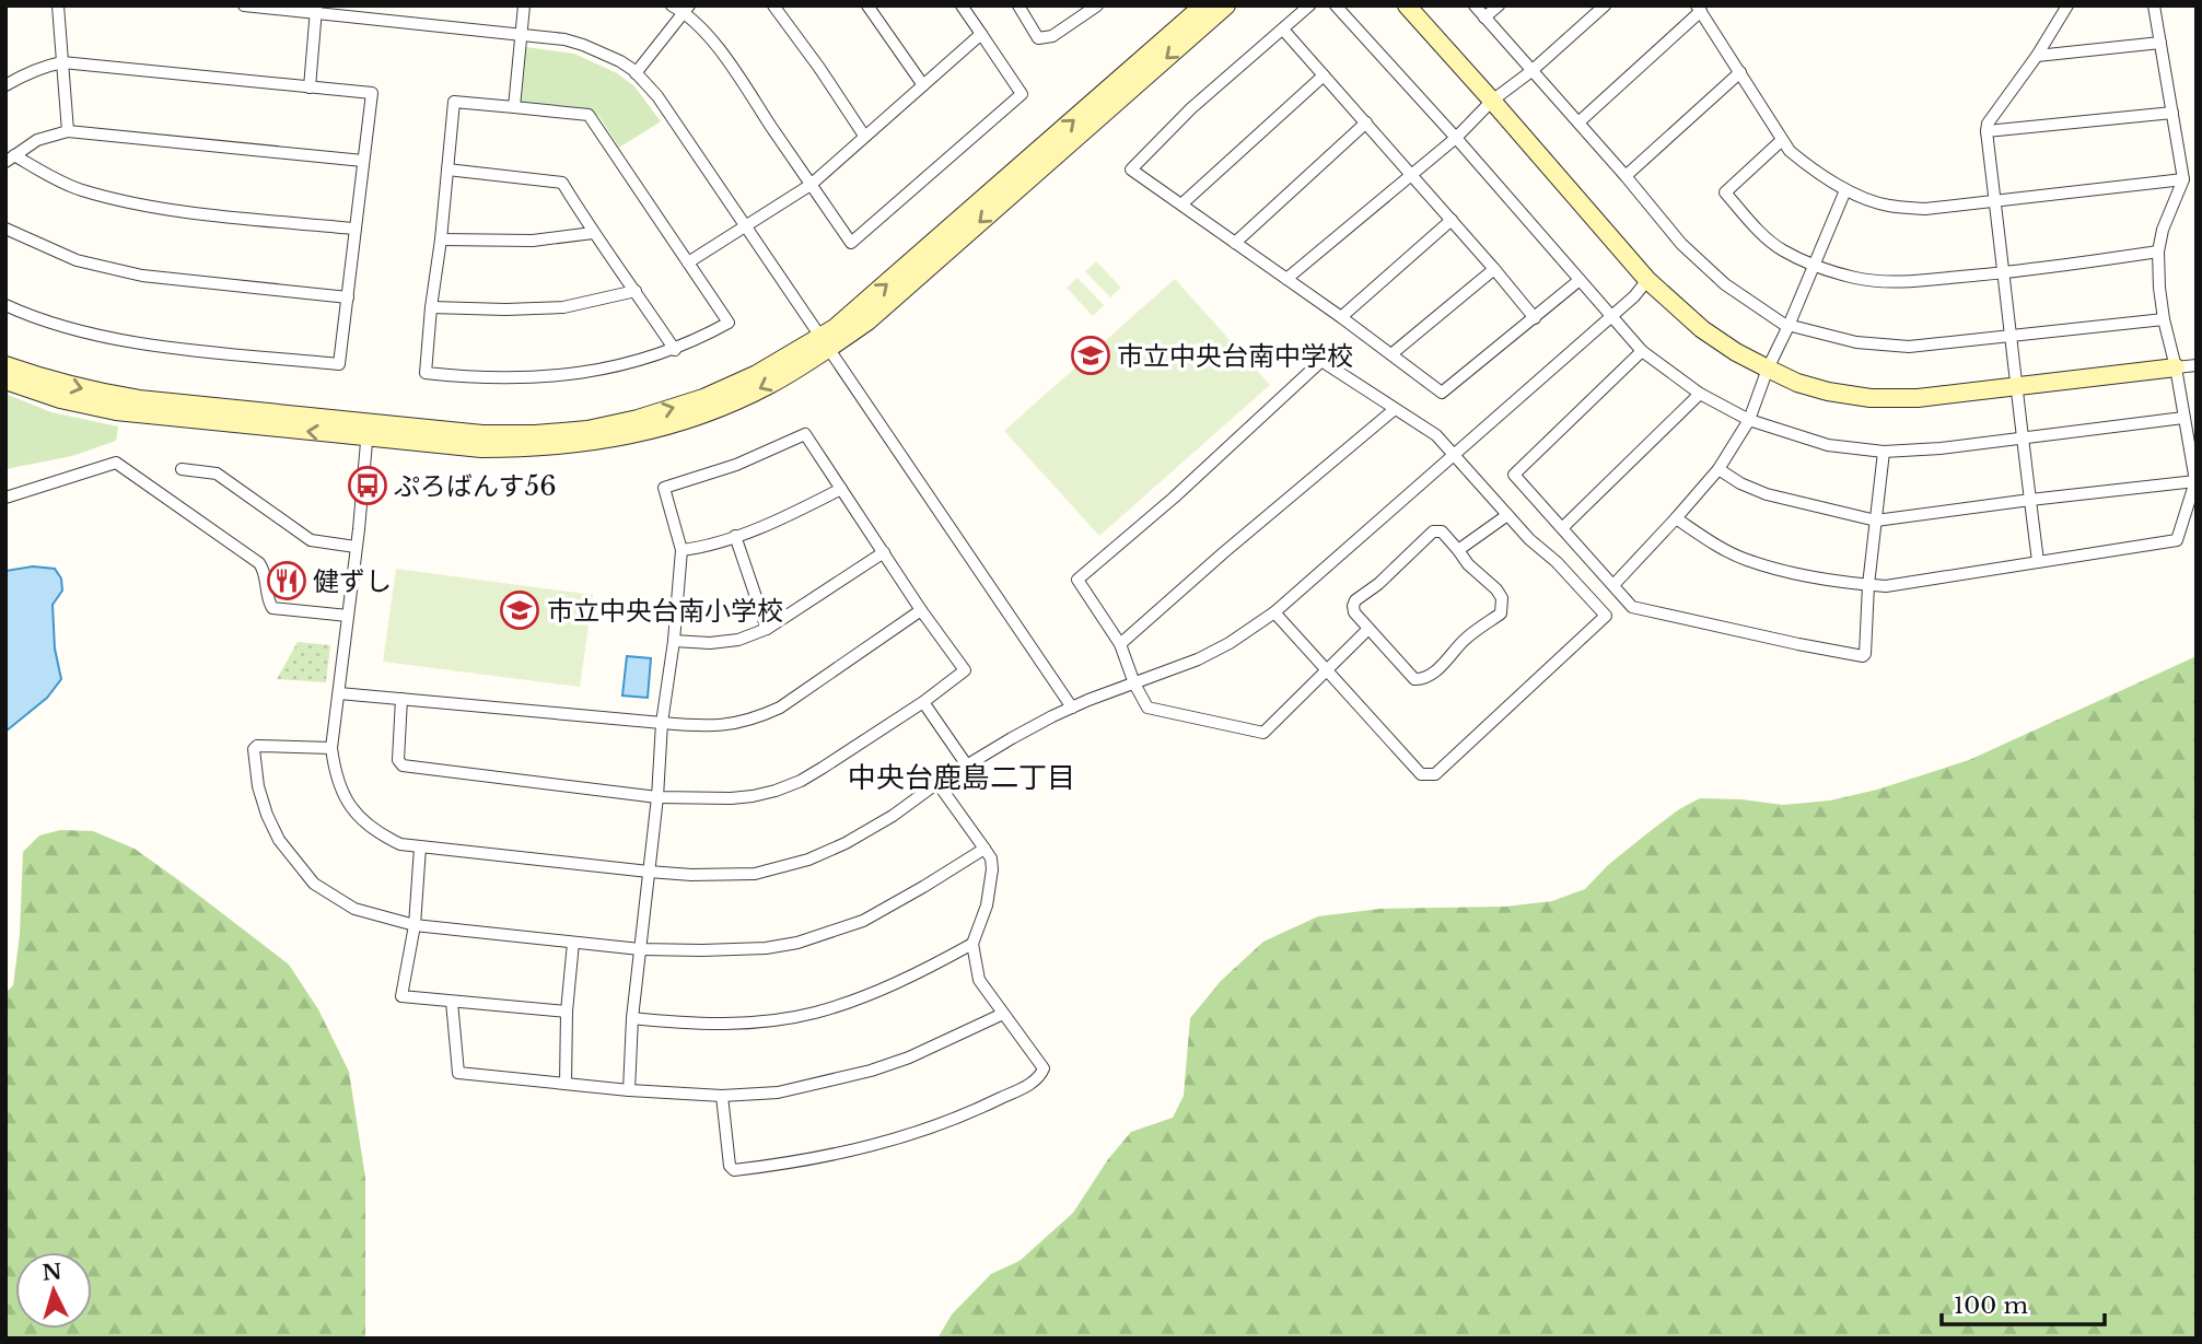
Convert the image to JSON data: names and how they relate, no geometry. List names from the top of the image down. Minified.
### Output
{"districts":["中央台鹿島二丁目"],"places":{"school or university":["市立中央台南中学校","市立中央台南小学校"],"bus stop":["ぷろばんす56"],"restaurant":["健ずし"]},"scale_bar":"100 m","north":"top"}
